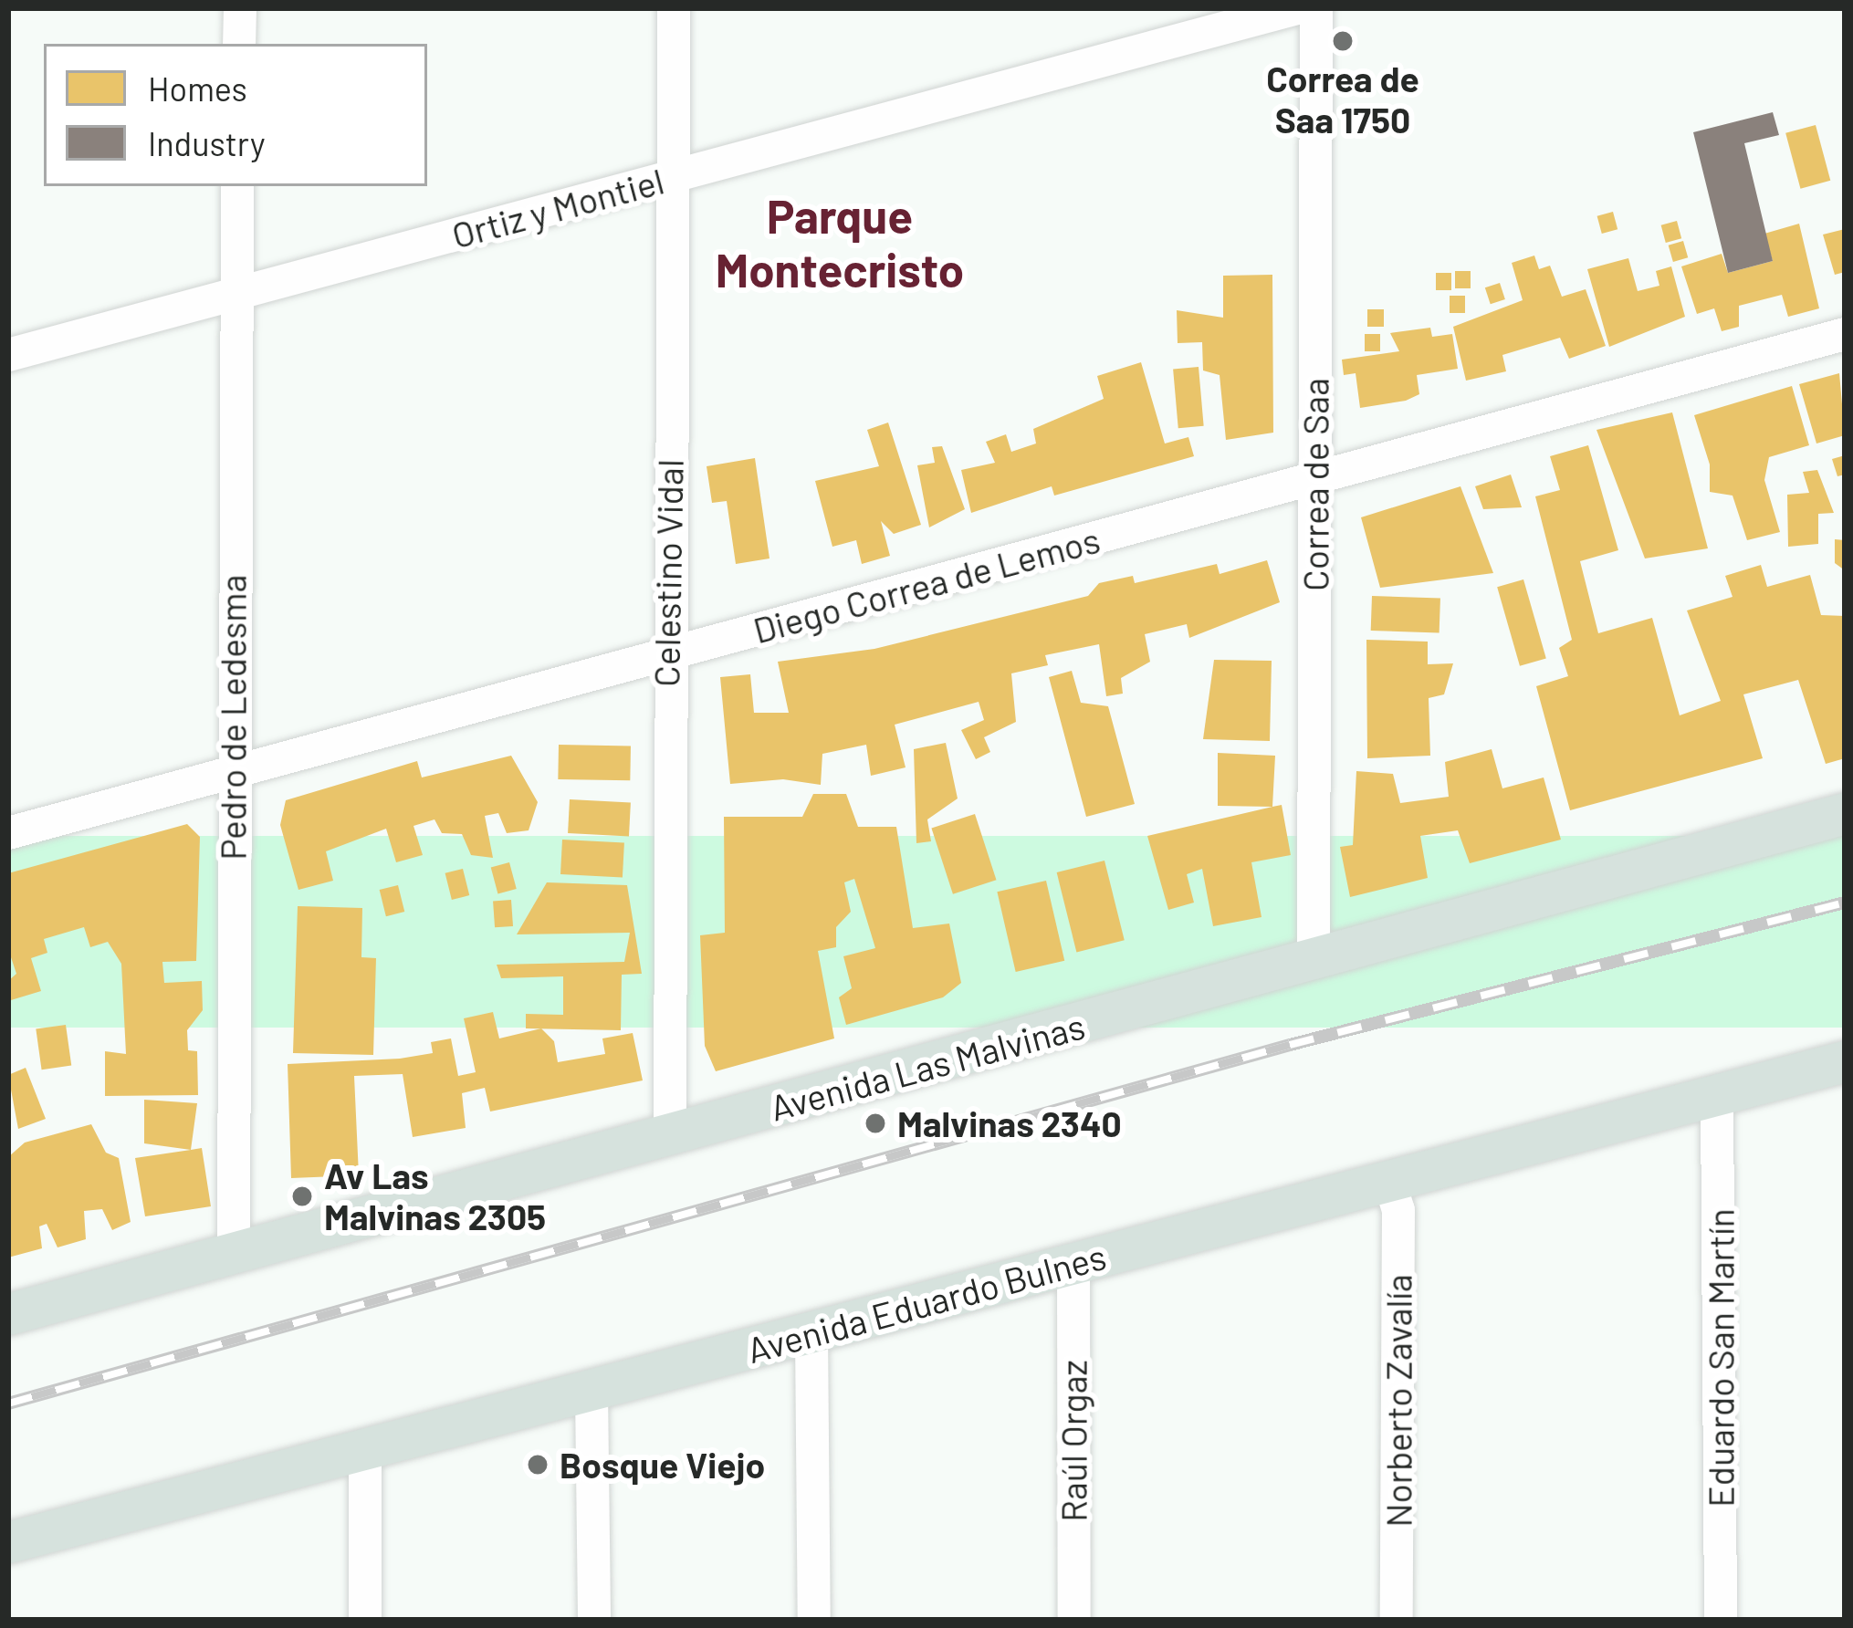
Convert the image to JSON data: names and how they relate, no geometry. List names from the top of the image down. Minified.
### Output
{"streets":{"main road":["Avenida Las Malvinas","Avenida Eduardo Bulnes"],"street":["Ortiz y Montiel","Correa de Saa","Celestino Vidal","Diego Correa de Lemos","Pedro de Ledesma","Eduardo San Martín","Norberto Zavalía","Raúl Orgaz"]},"crossings":[["Ortiz y Montiel","Celestino Vidal"],["Ortiz y Montiel","Pedro de Ledesma"],["Correa de Saa","Diego Correa de Lemos"],["Correa de Saa","Avenida Las Malvinas"],["Celestino Vidal","Diego Correa de Lemos"],["Celestino Vidal","Avenida Las Malvinas"],["Diego Correa de Lemos","Pedro de Ledesma"],["Pedro de Ledesma","Avenida Las Malvinas"],["Avenida Eduardo Bulnes","Eduardo San Martín"],["Avenida Eduardo Bulnes","Norberto Zavalía"],["Avenida Eduardo Bulnes","Raúl Orgaz"]],"districts":["Parque Montecristo"],"places":["Correa de Saa 1750","Malvinas 2340","Av Las Malvinas 2305","Bosque Viejo"],"legend":["Homes","Industry"]}
